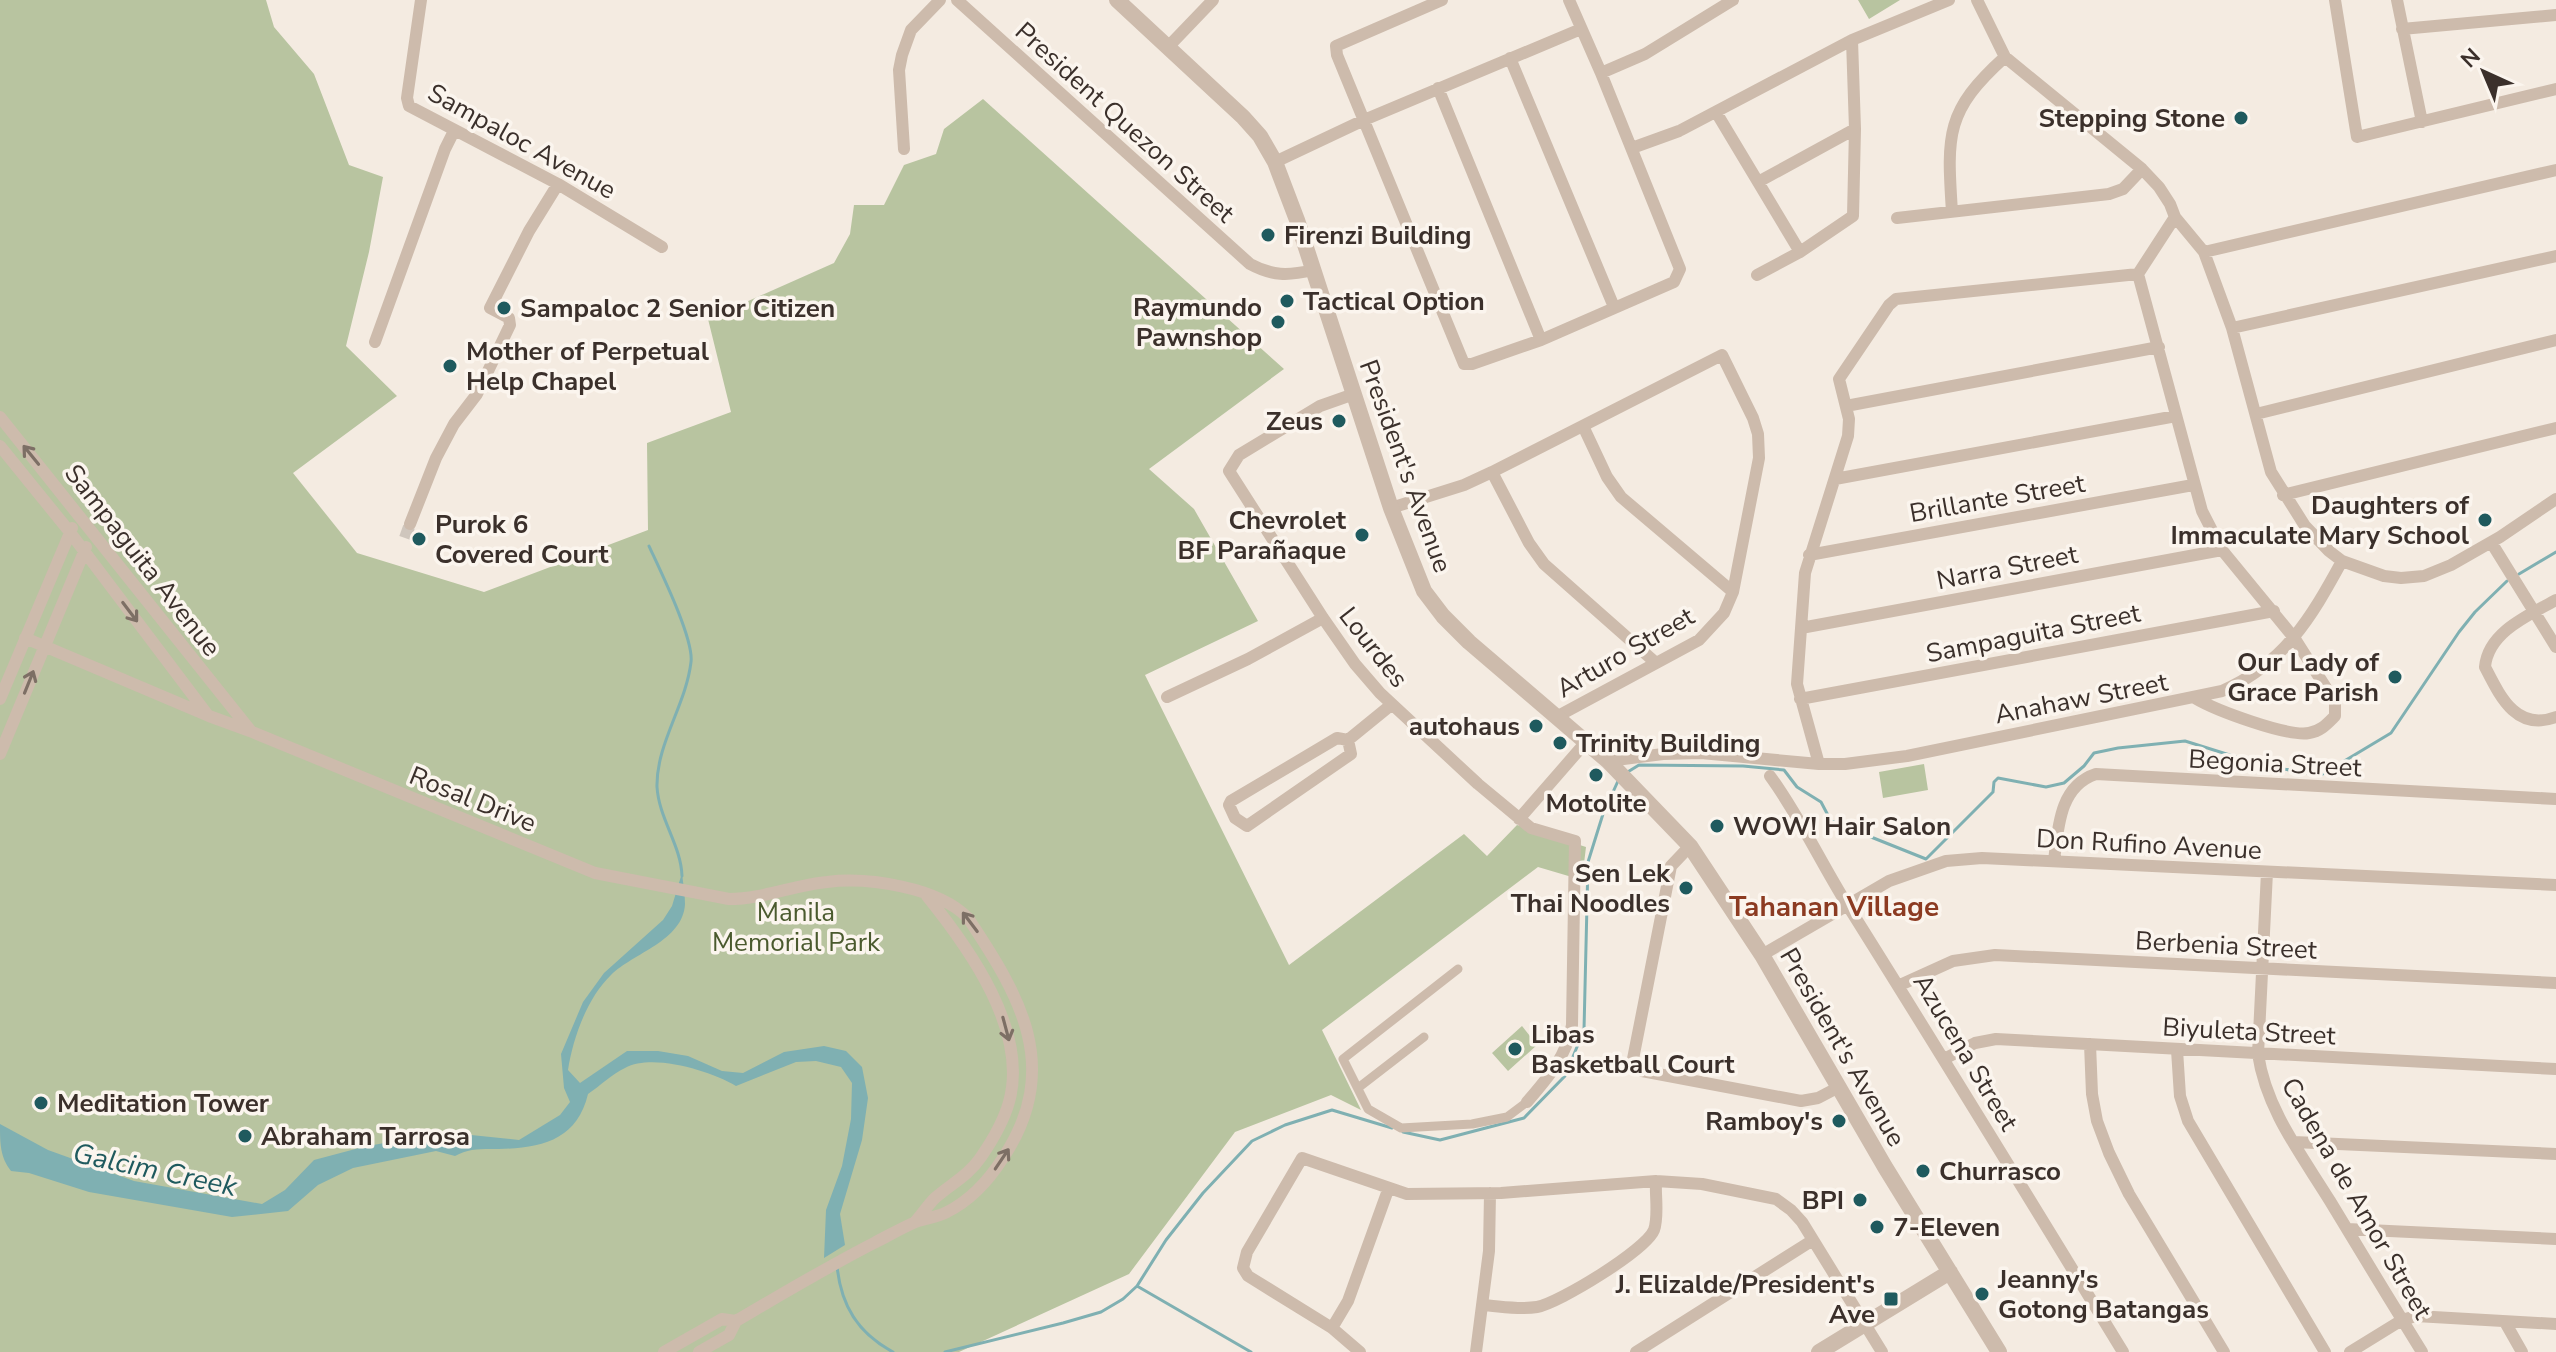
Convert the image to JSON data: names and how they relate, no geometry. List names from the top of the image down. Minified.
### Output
{"streets":{"street":["President Quezon Street","Sampaloc Avenue","President's Avenue","Brillante Street","Sampaguita Avenue","Narra Street","Sampaguita Street","Lourdes","Arturo Street","Anahaw Street","Begonia Street","Rosal Drive","Don Rufino Avenue","Berbenia Street","Biyuleta Street","Azucena Street","Cadena de Amor Street"]},"crossings":[["President Quezon Street","President's Avenue"],["President's Avenue","Lourdes"],["President's Avenue","Arturo Street"],["President's Avenue","Anahaw Street"],["President's Avenue","Don Rufino Avenue"],["Sampaguita Avenue","Rosal Drive"],["Begonia Street","Don Rufino Avenue"],["Don Rufino Avenue","Azucena Street"],["Don Rufino Avenue","Cadena de Amor Street"],["Berbenia Street","Azucena Street"],["Berbenia Street","Cadena de Amor Street"],["Biyuleta Street","Azucena Street"],["Biyuleta Street","Cadena de Amor Street"]],"districts":["Tahanan Village"],"water":["Galcim Creek"],"parks":["Manila Memorial Park"],"places":{"other":["Stepping Stone","Firenzi Building","Tactical Option","Sampaloc 2 Senior Citizen","Raymundo Pawnshop","Mother of Perpetual Help Chapel","Zeus","Daughters of Immaculate Mary School","Chevrolet BF Parañaque","Purok 6 Covered Court","Our Lady of Grace Parish","autohaus","Trinity Building","Motolite","WOW! Hair Salon","Sen Lek Thai Noodles","Libas Basketball Court","Meditation Tower","Ramboy's","Abraham Tarrosa","Churrasco","BPI","7-Eleven","Jeanny's Gotong Batangas"],"transit":["J. Elizalde/President's Ave"]},"north":"top left"}
